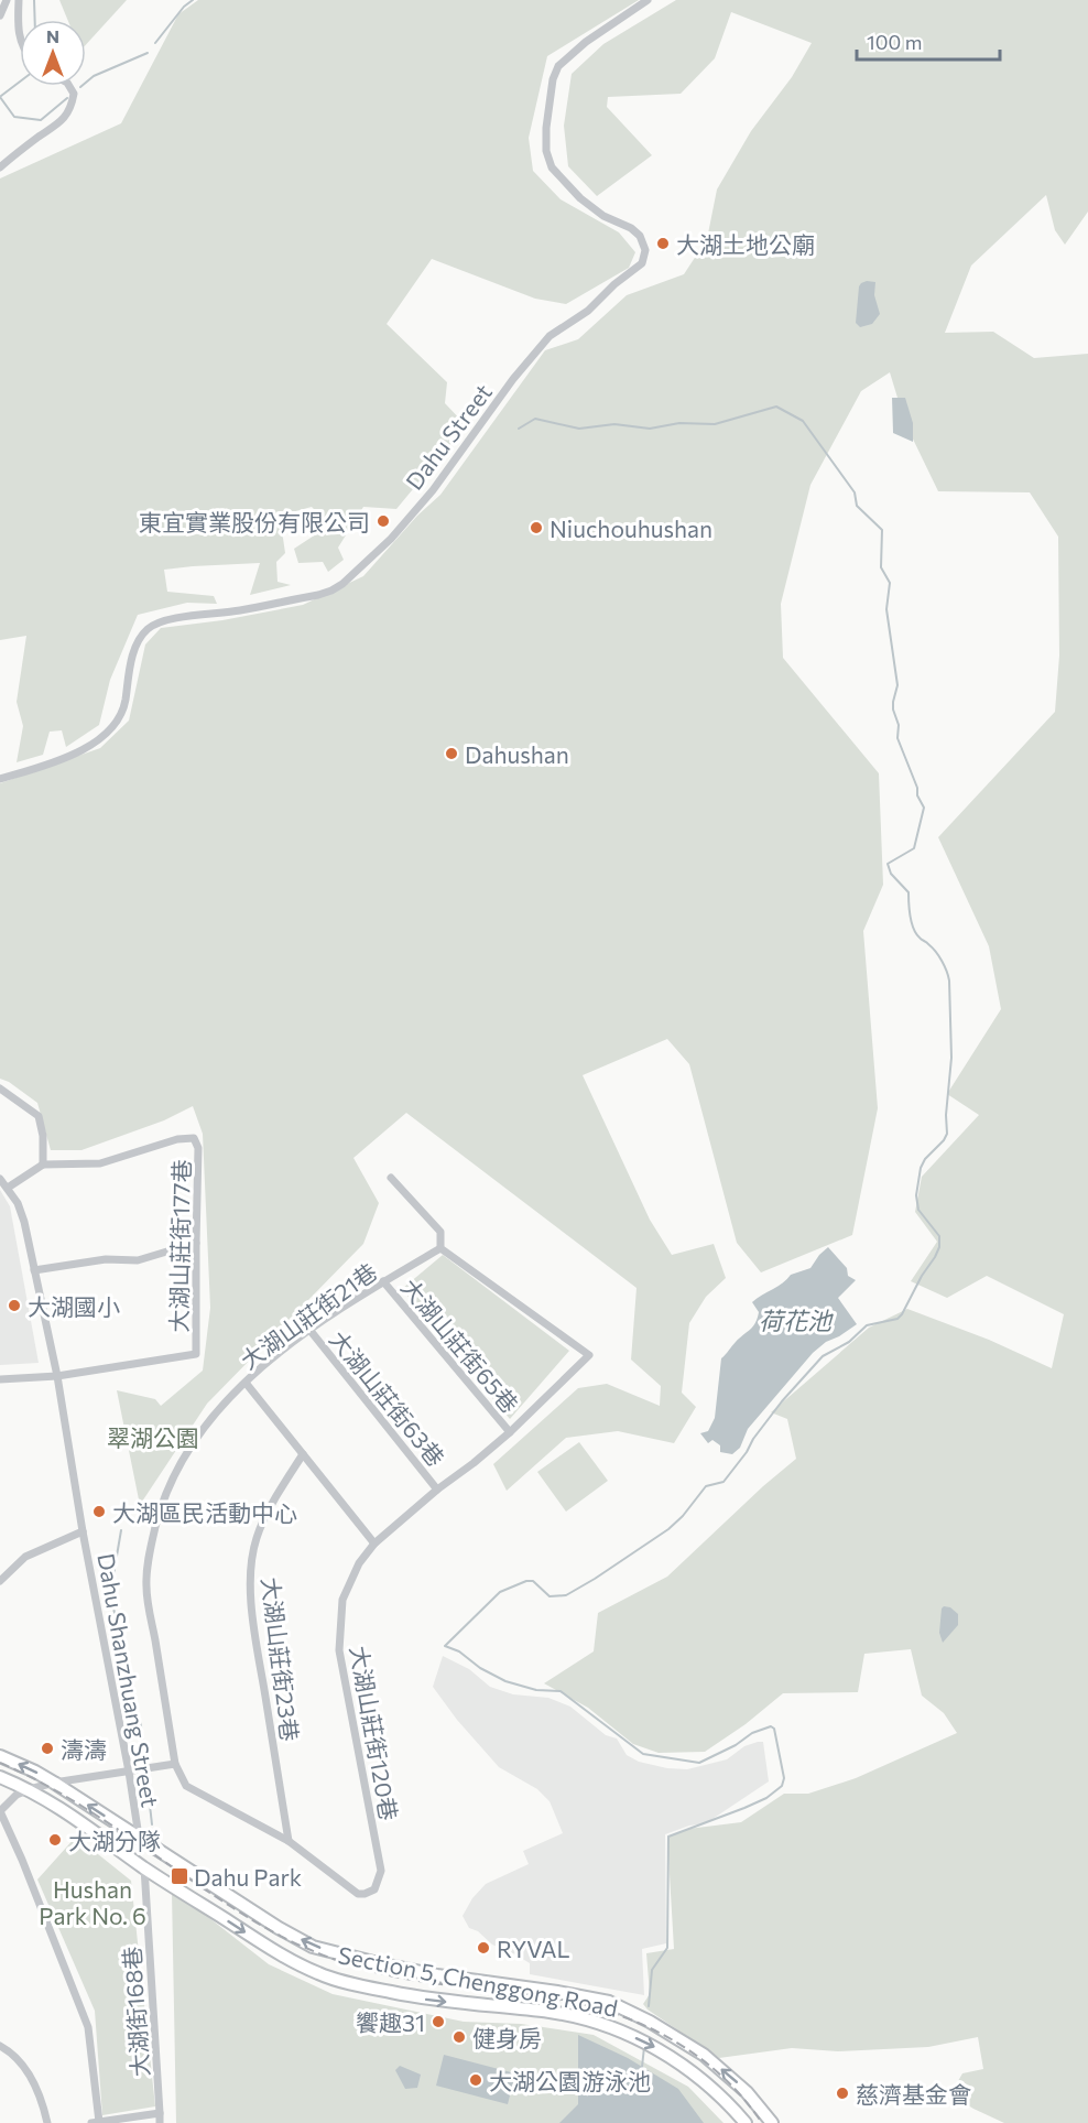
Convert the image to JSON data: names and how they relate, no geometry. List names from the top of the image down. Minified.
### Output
{"streets":{"main road":["Section 5, Chenggong Road"],"street":["Dahu Street","大湖山莊街177巷","大湖山莊街21巷","大湖山莊街65巷","大湖山莊街63巷","大湖山莊街23巷","Dahu Shanzhuang Street","大湖山莊街120巷","大湖街168巷"]},"crossings":[["大湖山莊街177巷","Dahu Shanzhuang Street"],["大湖山莊街21巷","大湖山莊街65巷"],["大湖山莊街21巷","大湖山莊街63巷"],["大湖山莊街21巷","大湖山莊街120巷"],["大湖山莊街65巷","大湖山莊街120巷"],["大湖山莊街63巷","大湖山莊街120巷"],["大湖山莊街23巷","大湖山莊街120巷"],["Dahu Shanzhuang Street","Section 5, Chenggong Road"],["Section 5, Chenggong Road","大湖街168巷"]],"water":["荷花池"],"parks":["翠湖公園","Hushan Park No. 6"],"places":{"other":["大湖土地公廟","東宜實業股份有限公司","Niuchouhushan","Dahushan","大湖國小","大湖區民活動中心","濤濤","大湖分隊","RYVAL","饗趣31","健身房","大湖公園游泳池","慈濟基金會"],"transit":["Dahu Park"]},"scale_bar":"100 m","north":"top"}
